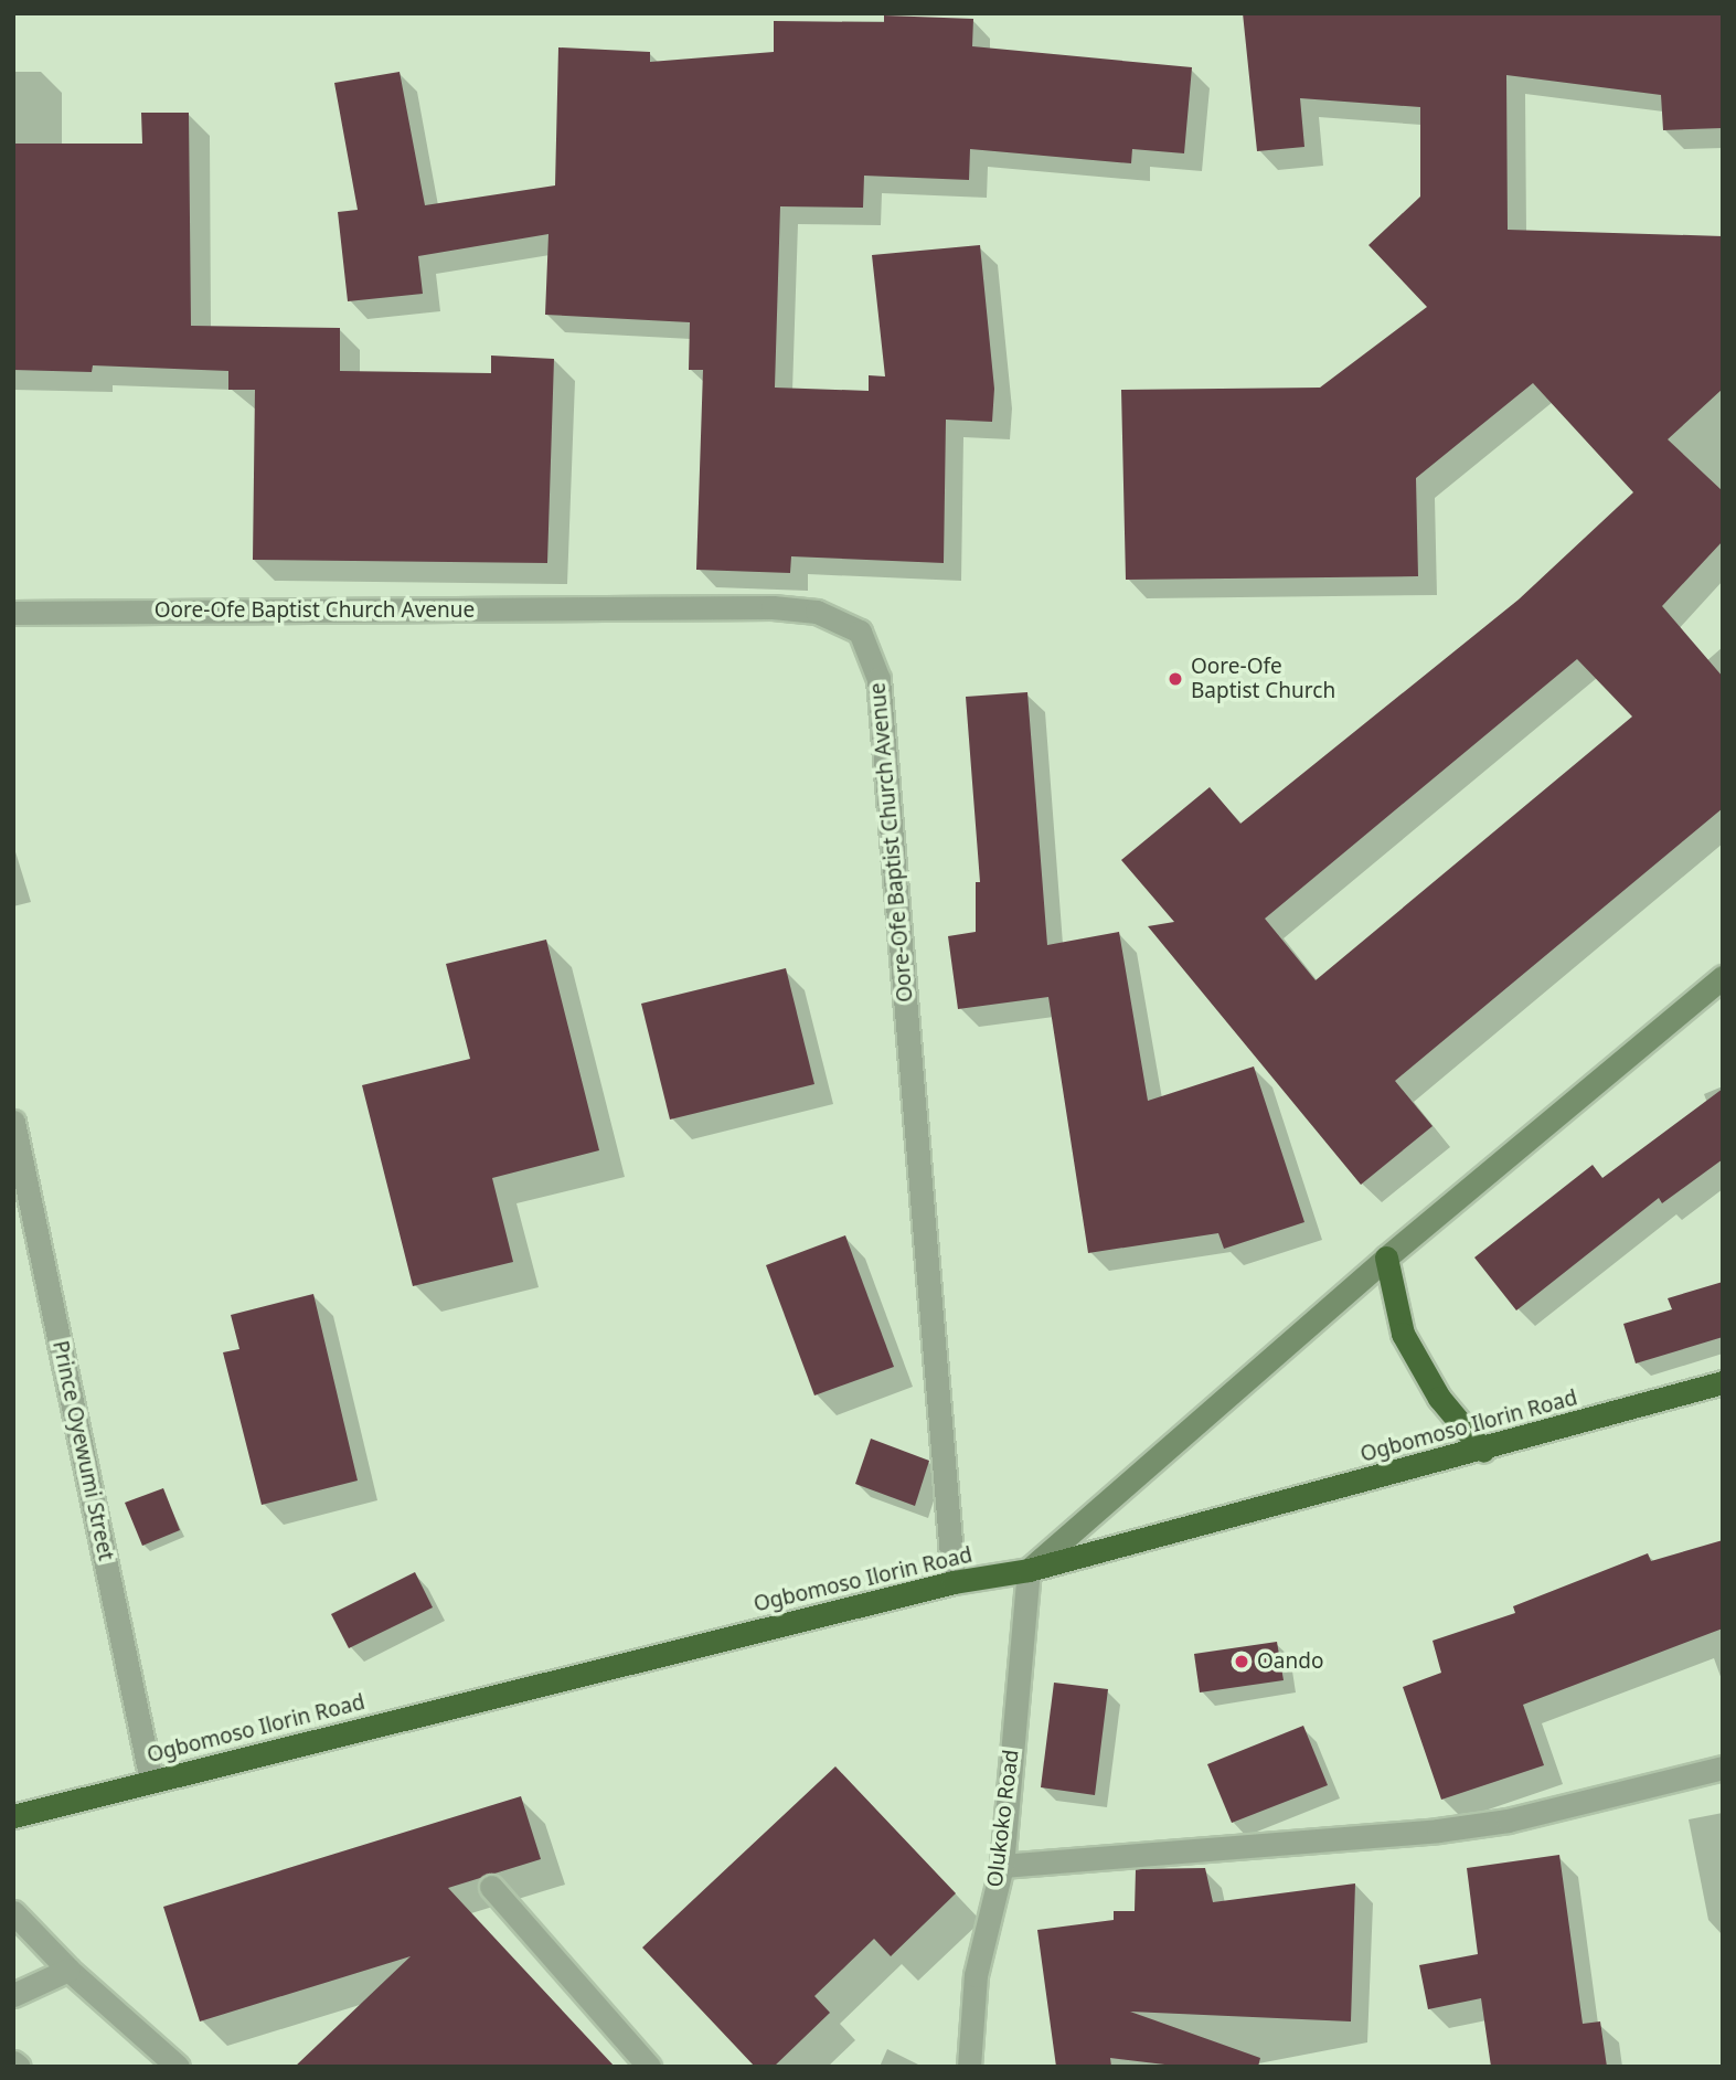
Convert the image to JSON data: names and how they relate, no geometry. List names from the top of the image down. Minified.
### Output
{"streets":{"highway":["Ogbomoso Ilorin Road"],"street":["Oore-Ofe Baptist Church Avenue","Prince Oyewumi Street","Olukoko Road"]},"crossings":[["Oore-Ofe Baptist Church Avenue","Ogbomoso Ilorin Road"],["Ogbomoso Ilorin Road","Prince Oyewumi Street"],["Ogbomoso Ilorin Road","Olukoko Road"]],"places":["Oore-Ofe Baptist Church","Oando"]}
